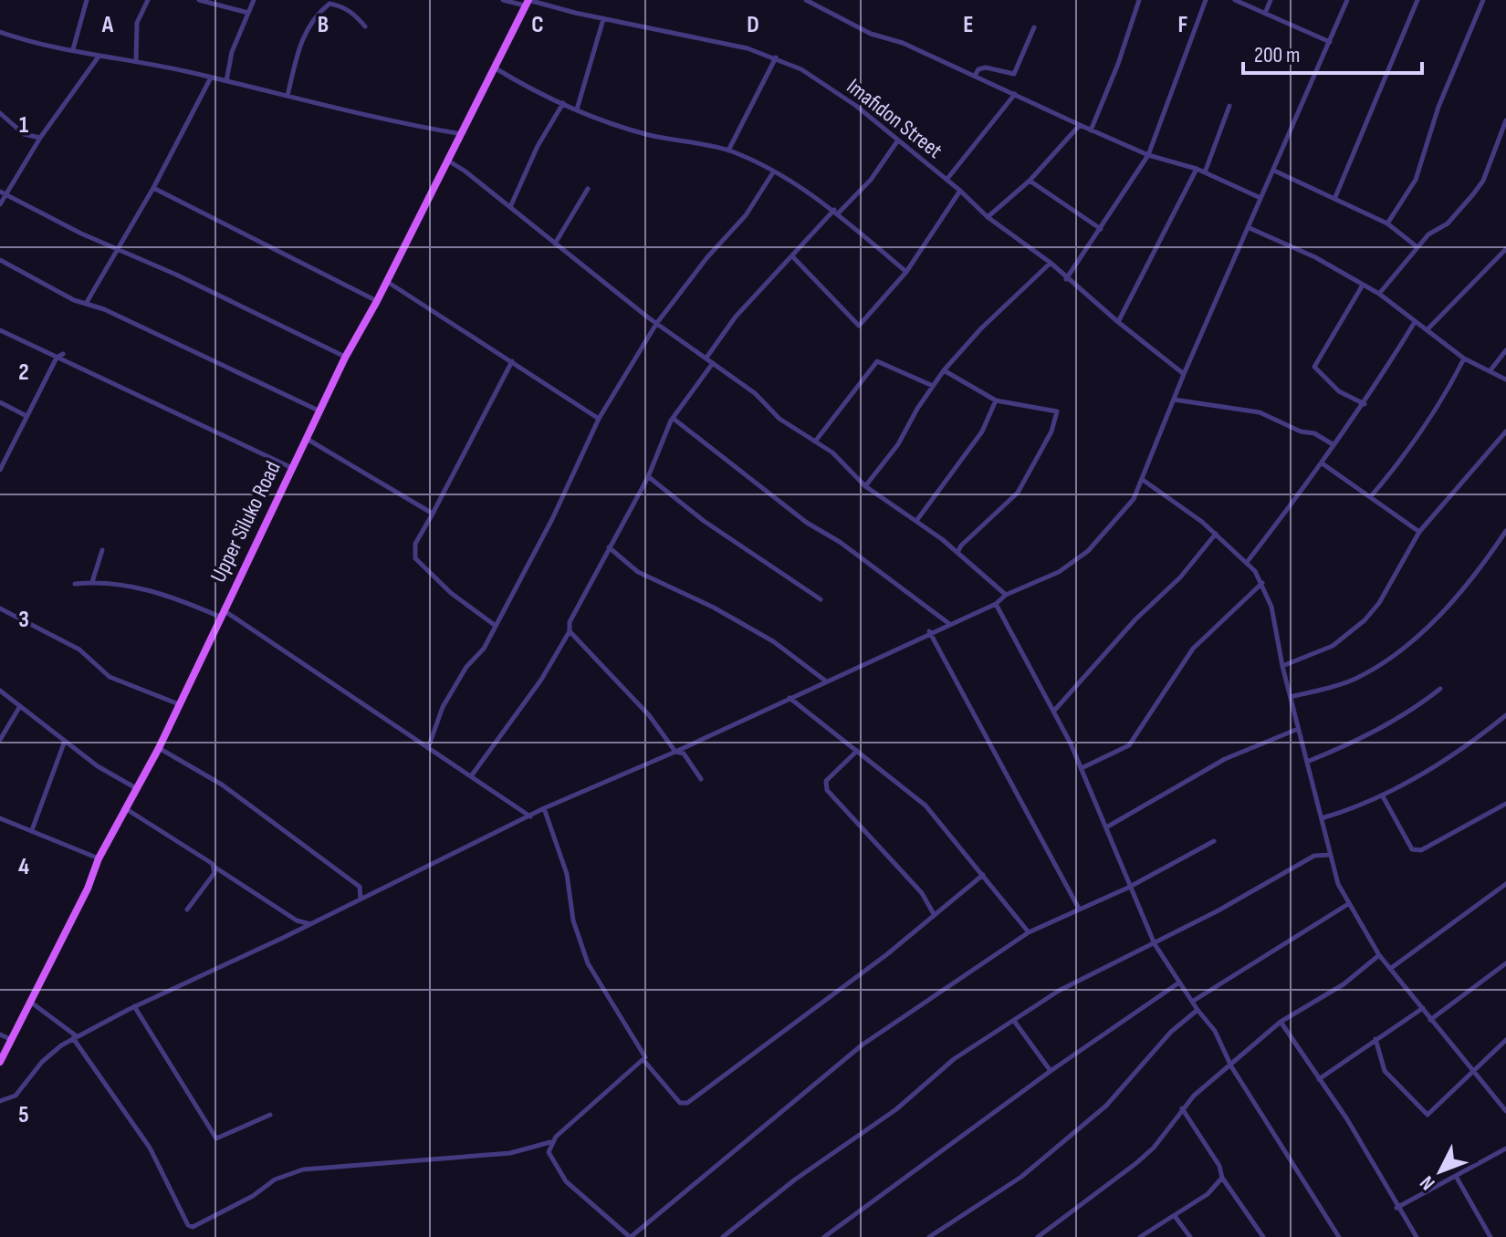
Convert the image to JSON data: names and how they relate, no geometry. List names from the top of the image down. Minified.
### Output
{"streets":{"main road":["Upper Siluko Road"],"street":["Imafidon Street"]},"crossings":[["Imafidon Street","Upper Siluko Road"]],"scale_bar":"200 m","north":"bottom left","grid":{"columns":["A","B","C","D","E","F"],"rows":["1","2","3","4","5"]}}
